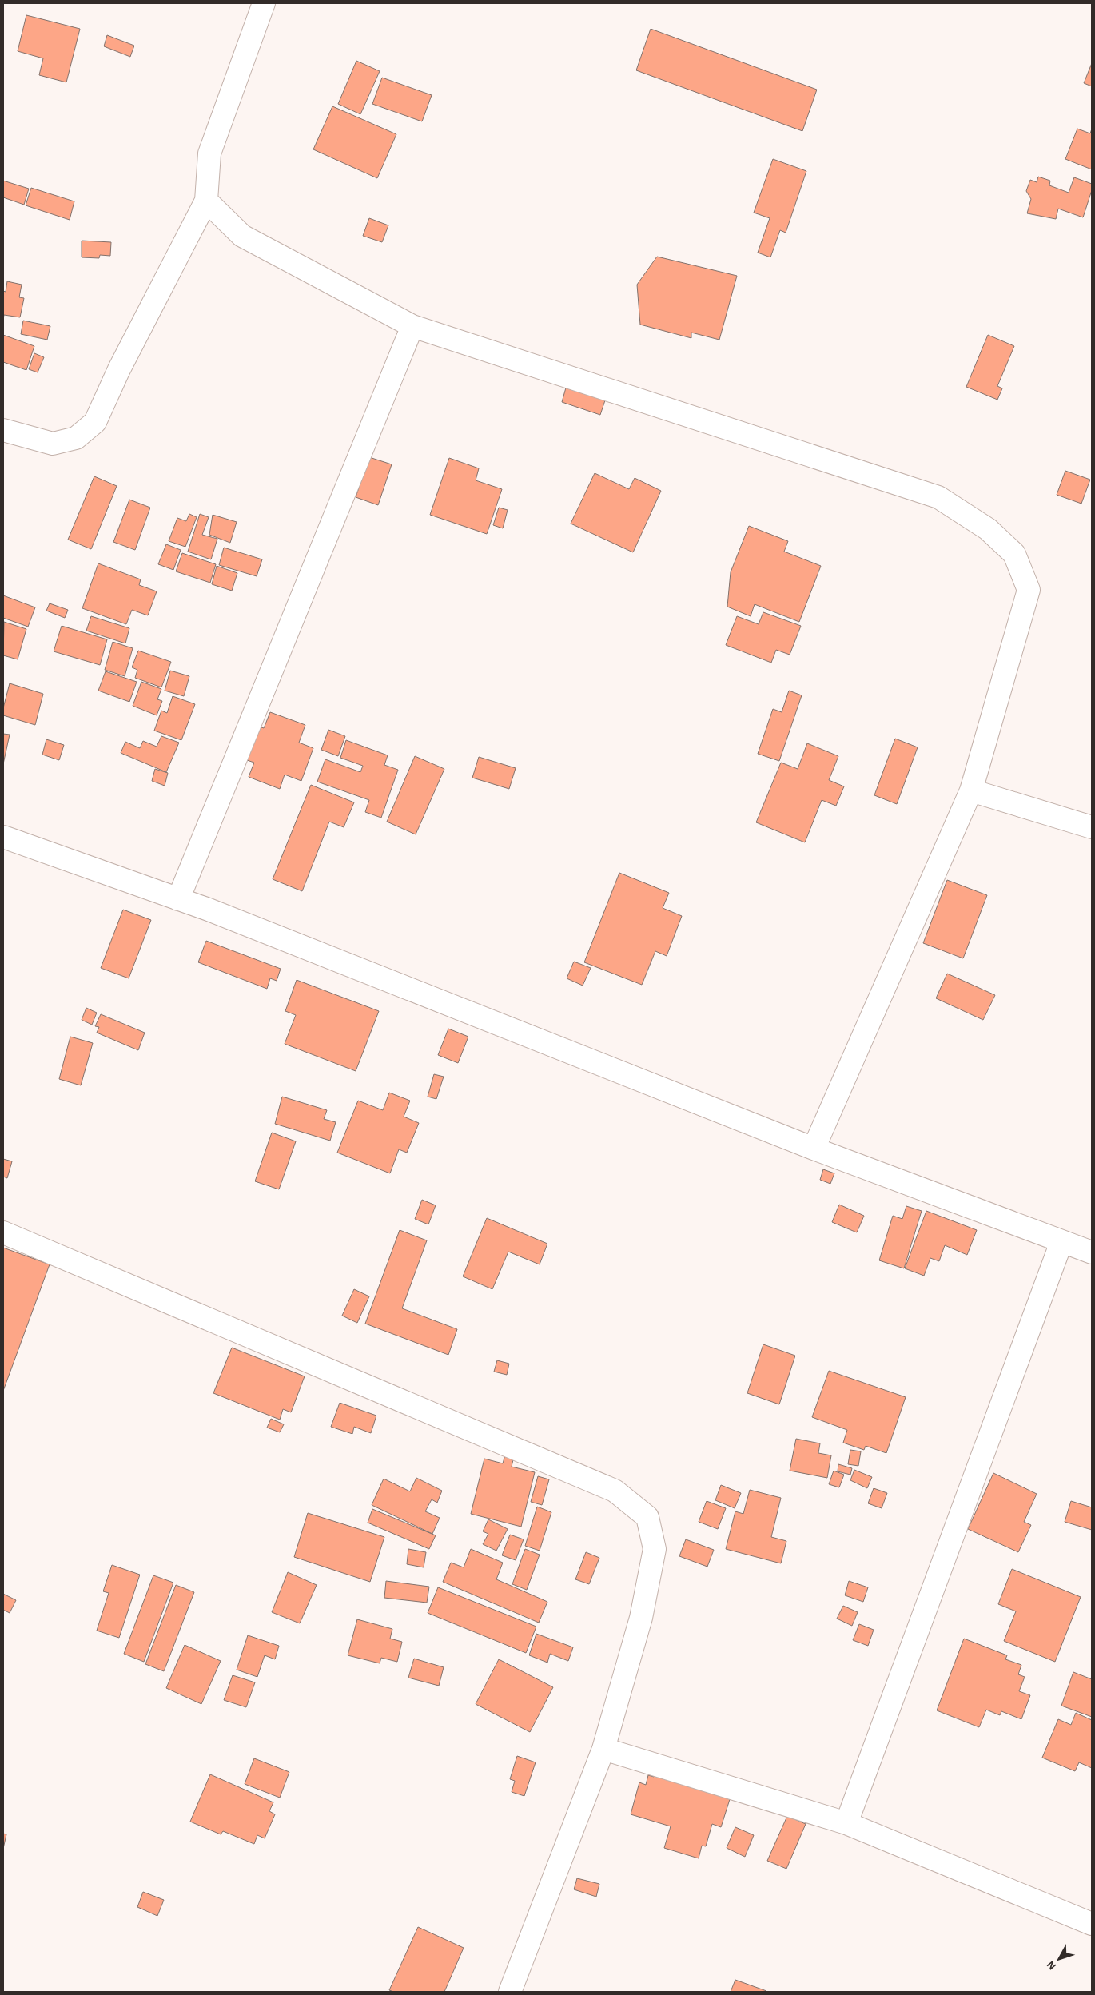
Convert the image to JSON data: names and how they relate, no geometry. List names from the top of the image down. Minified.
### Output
{"north":"bottom left"}
